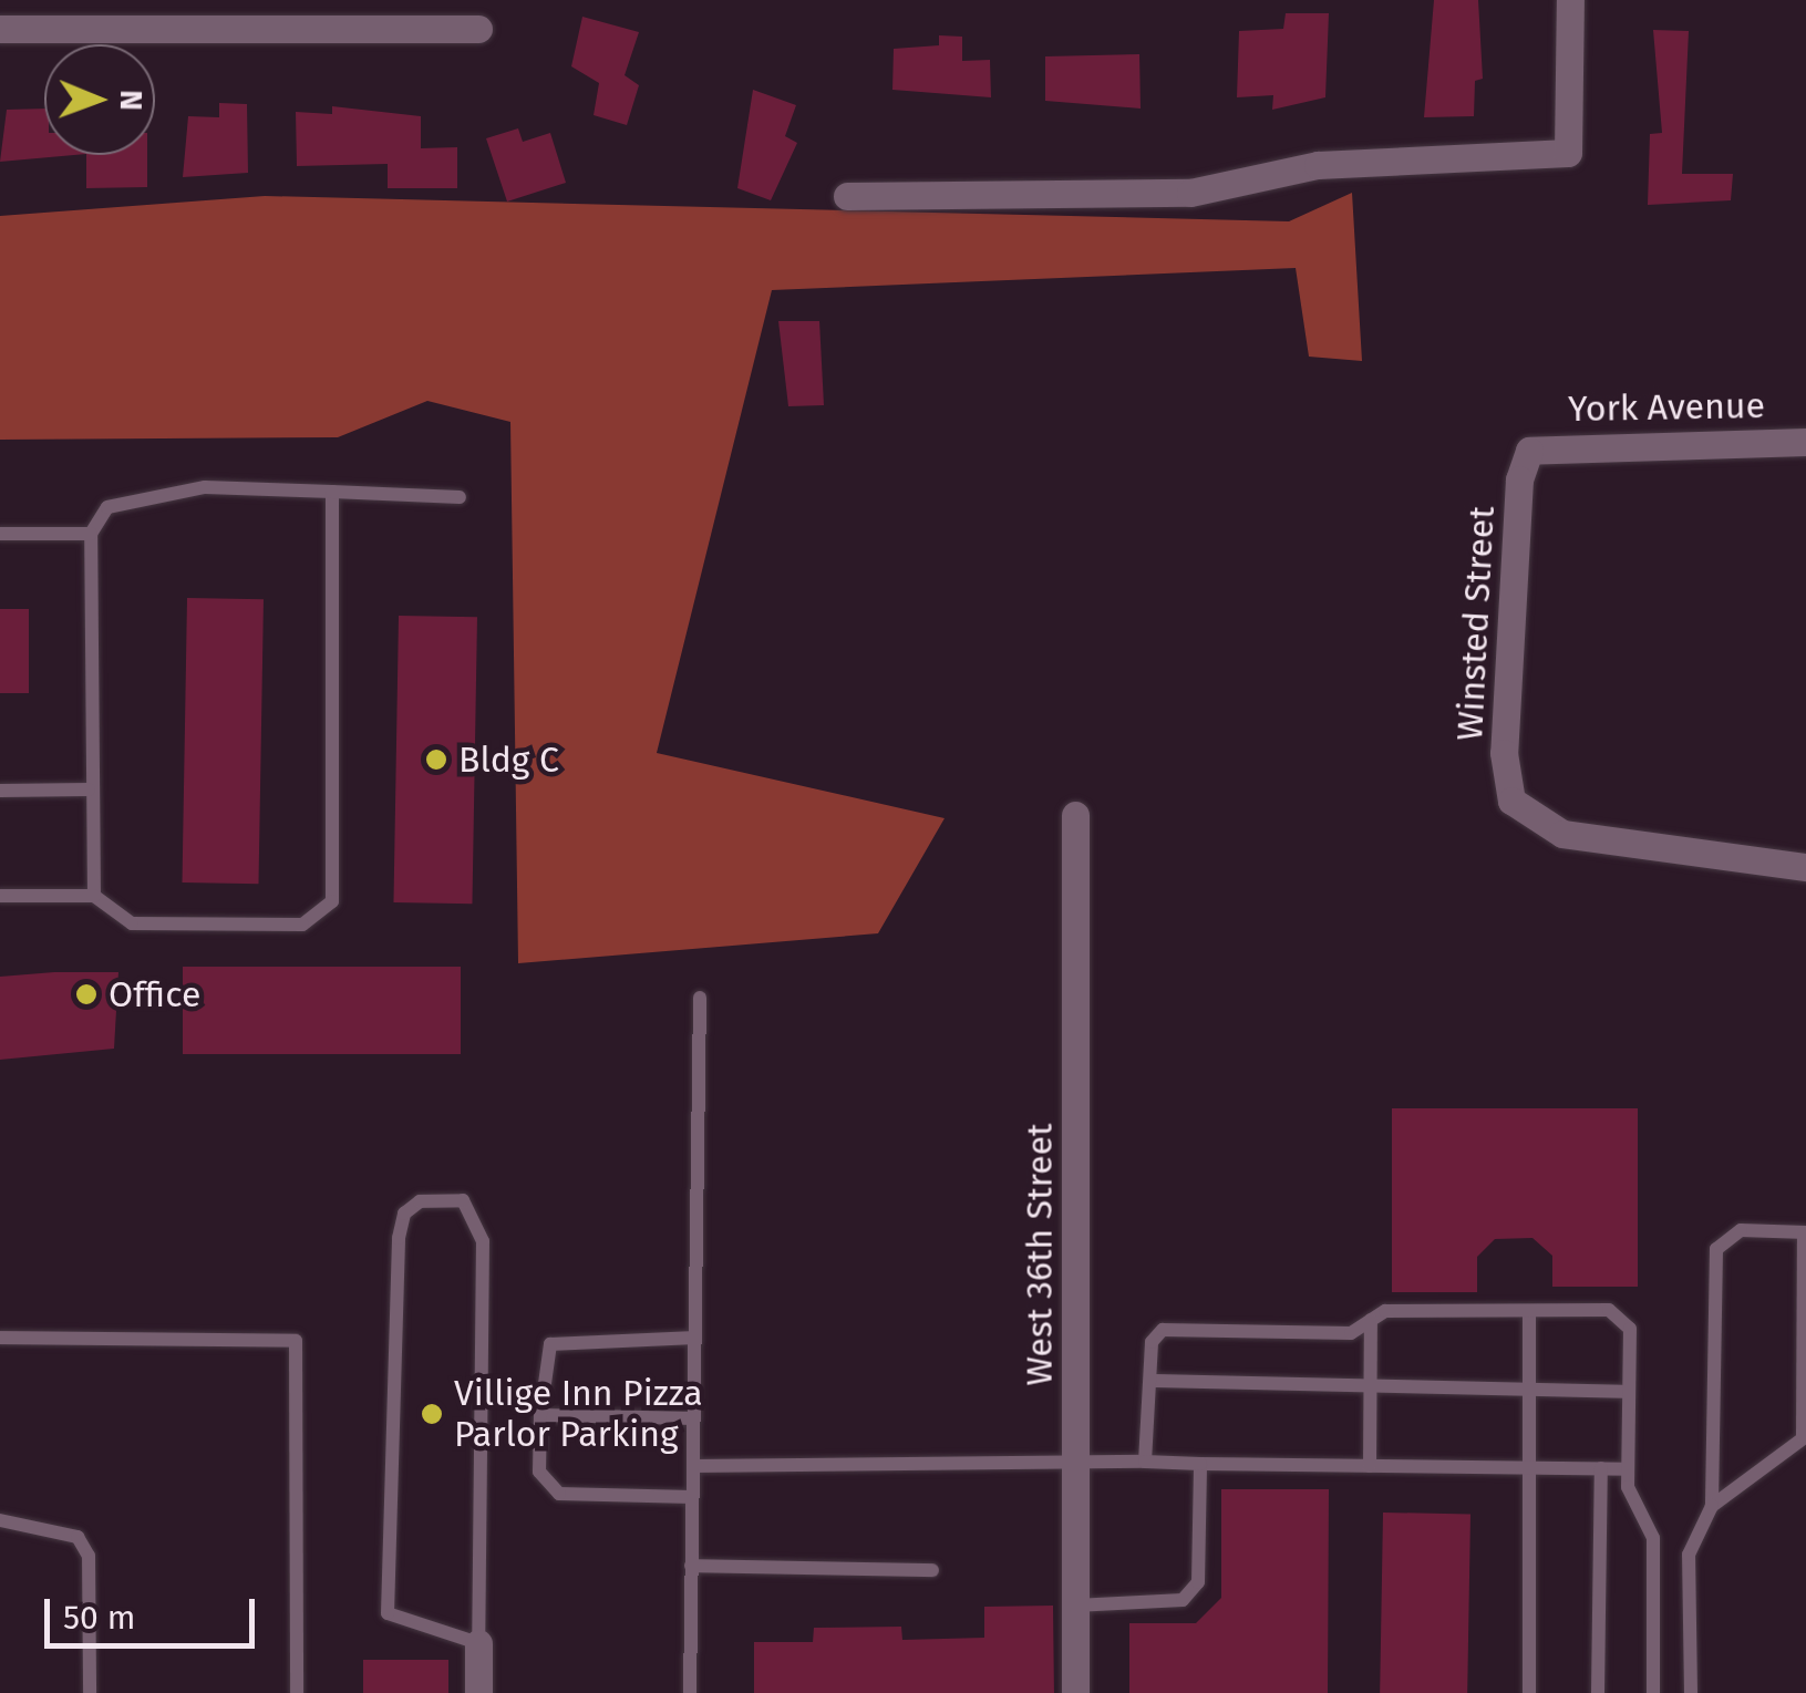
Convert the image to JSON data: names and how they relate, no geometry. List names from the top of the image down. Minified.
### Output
{"streets":{"street":["York Avenue","Winsted Street","West 36th Street"]},"crossings":[["York Avenue","Winsted Street"]],"places":["Bldg C","Office","Villige Inn Pizza Parlor Parking"],"scale_bar":"50 m","north":"right"}
